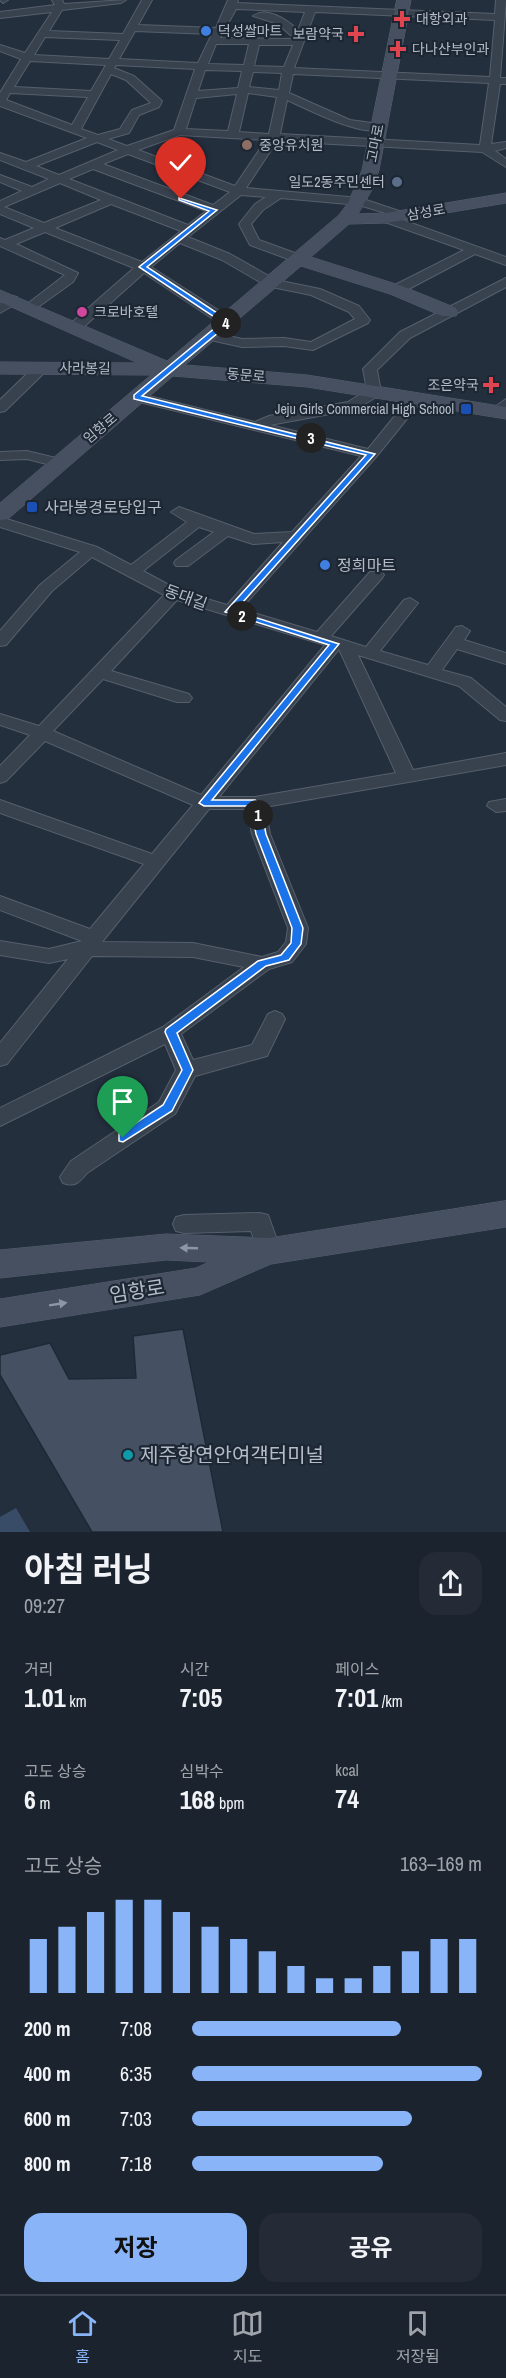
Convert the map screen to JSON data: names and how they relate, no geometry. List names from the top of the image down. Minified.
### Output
{"streets":{"main road":["고마로","삼성로","사라봉길","동문로","임항로"],"street":["동대길"]},"crossings":[["고마로","삼성로"],["고마로","사라봉길"],["고마로","동문로"],["고마로","임항로"],["사라봉길","동문로"],["사라봉길","임항로"],["동문로","임항로"]],"places":{"health":["대항외과","보람약국","다나산부인과","조은약국"],"other":["덕성쌀마트","중앙유치원","일도2동주민센터","크로바호텔","정희마트","제주항연안여객터미널"],"transit":["Jeju Girls Commercial High School","사라봉경로당입구"]},"page":{"pins":["4","3","2","1"],"heading":["아침 러닝","09:27"],"stats":[["거리","1.01 km"],["시간","7:05"],["페이스","7:01 /km"],["고도 상승","6 m"],["심박수","168 bpm"],["kcal","74"]],"chart":["고도 상승","163–169 m"],"list":[{"name":"200 m","note":"7:08"},{"name":"400 m","note":"6:35"},{"name":"600 m","note":"7:03"},{"name":"800 m","note":"7:18"}],"buttons":["저장","공유"],"tabs":["홈","지도","저장됨"]}}
